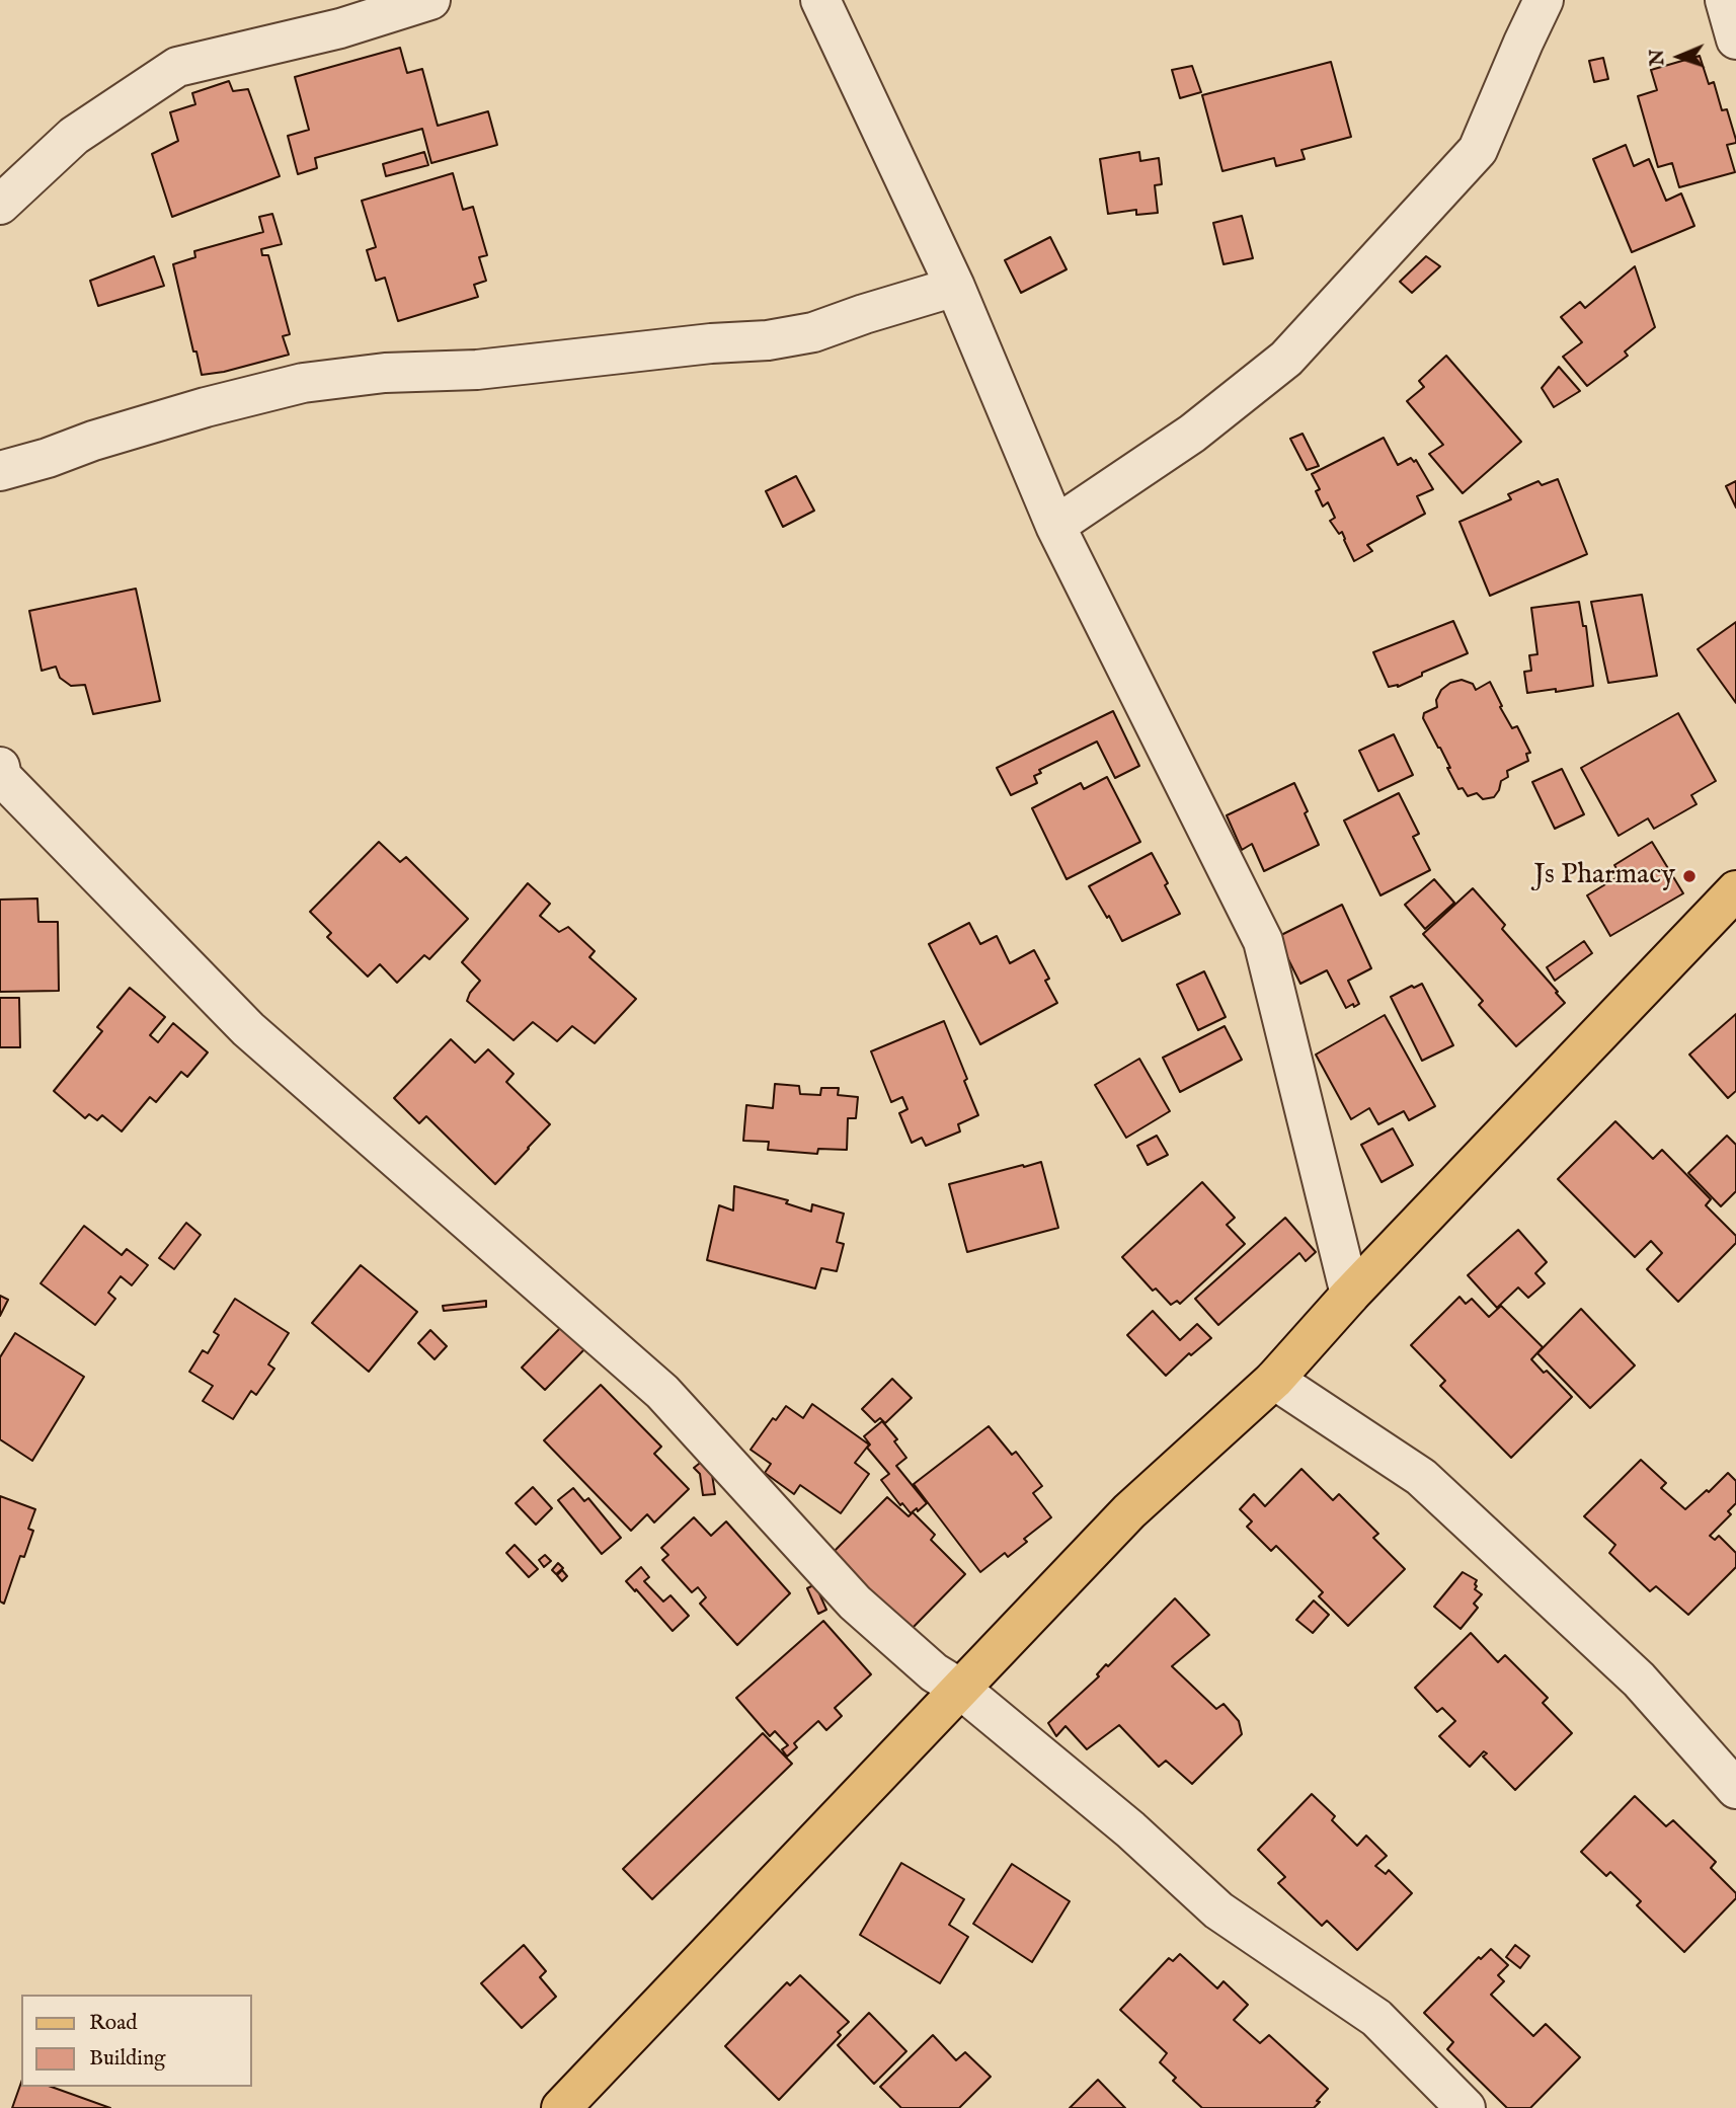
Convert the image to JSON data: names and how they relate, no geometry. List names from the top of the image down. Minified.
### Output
{"places":["Js Pharmacy"],"legend":["Road","Building"],"north":"left"}
